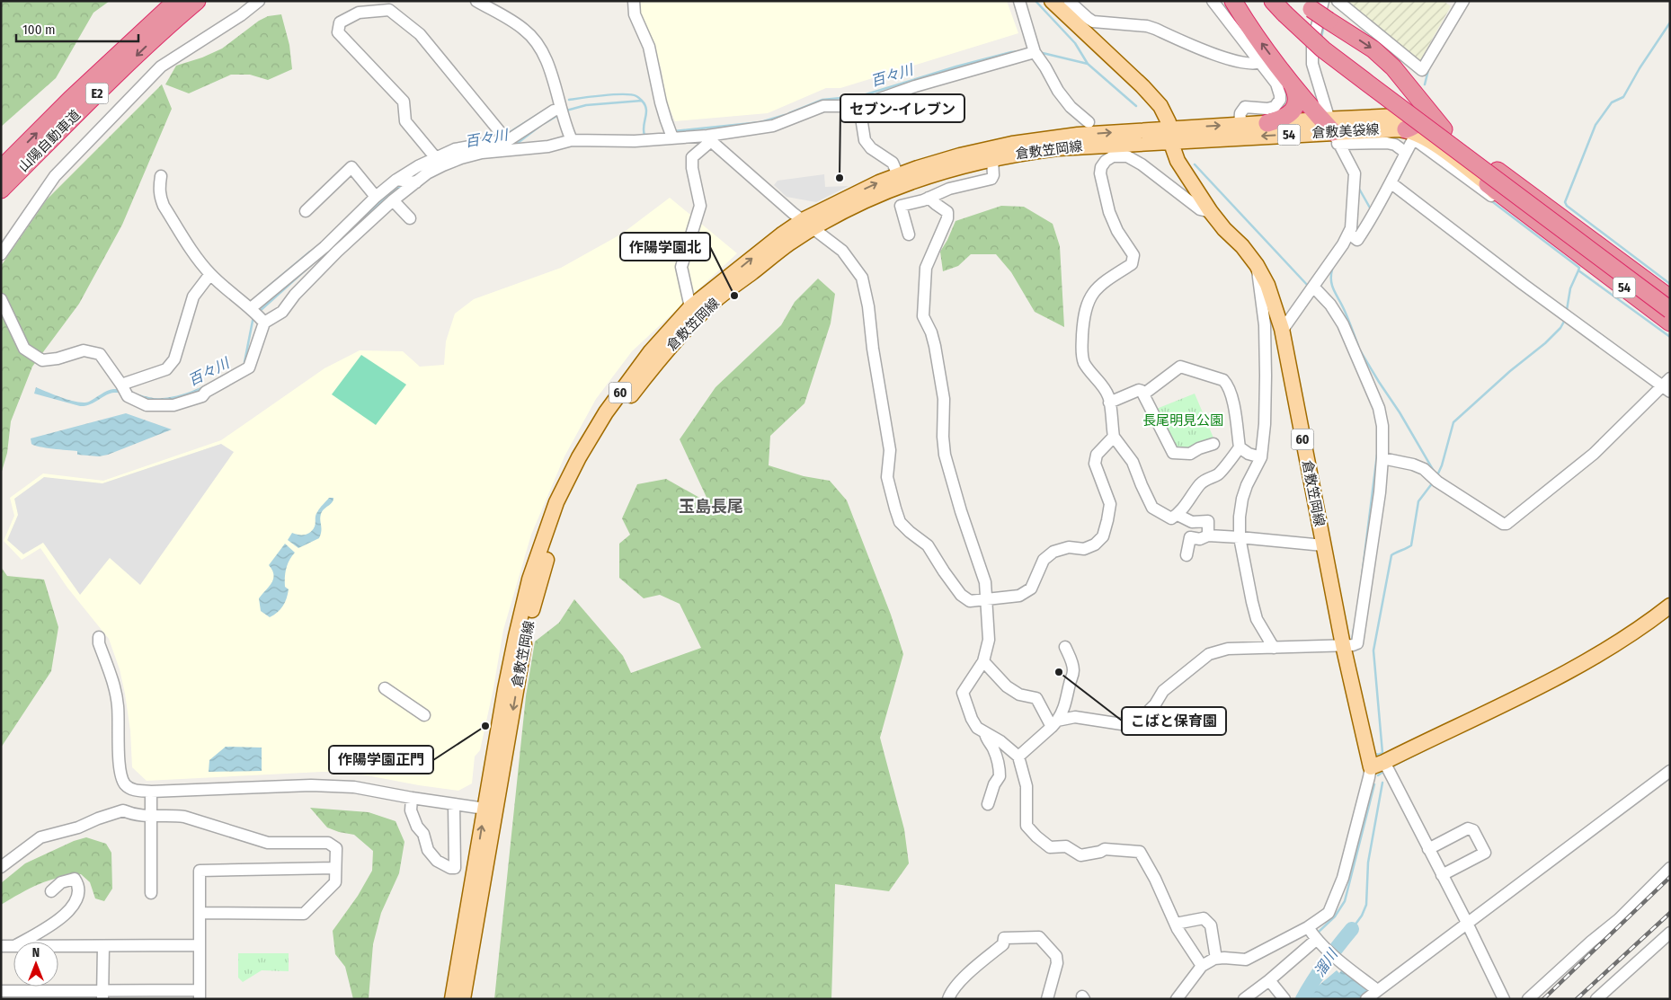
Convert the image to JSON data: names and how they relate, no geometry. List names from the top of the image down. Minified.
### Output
{"streets":{"highway":["E2","54","山陽自動車道"],"main road":["倉敷美袋線","倉敷笠岡線","60"]},"crossings":[["倉敷美袋線","54"],["倉敷美袋線","倉敷笠岡線"]],"districts":["玉島長尾"],"water":["百々川","溜川"],"parks":["長尾明見公園"],"places":["セブン-イレブン","作陽学園北","こばと保育園","作陽学園正門"],"scale_bar":"100 m","north":"top"}
